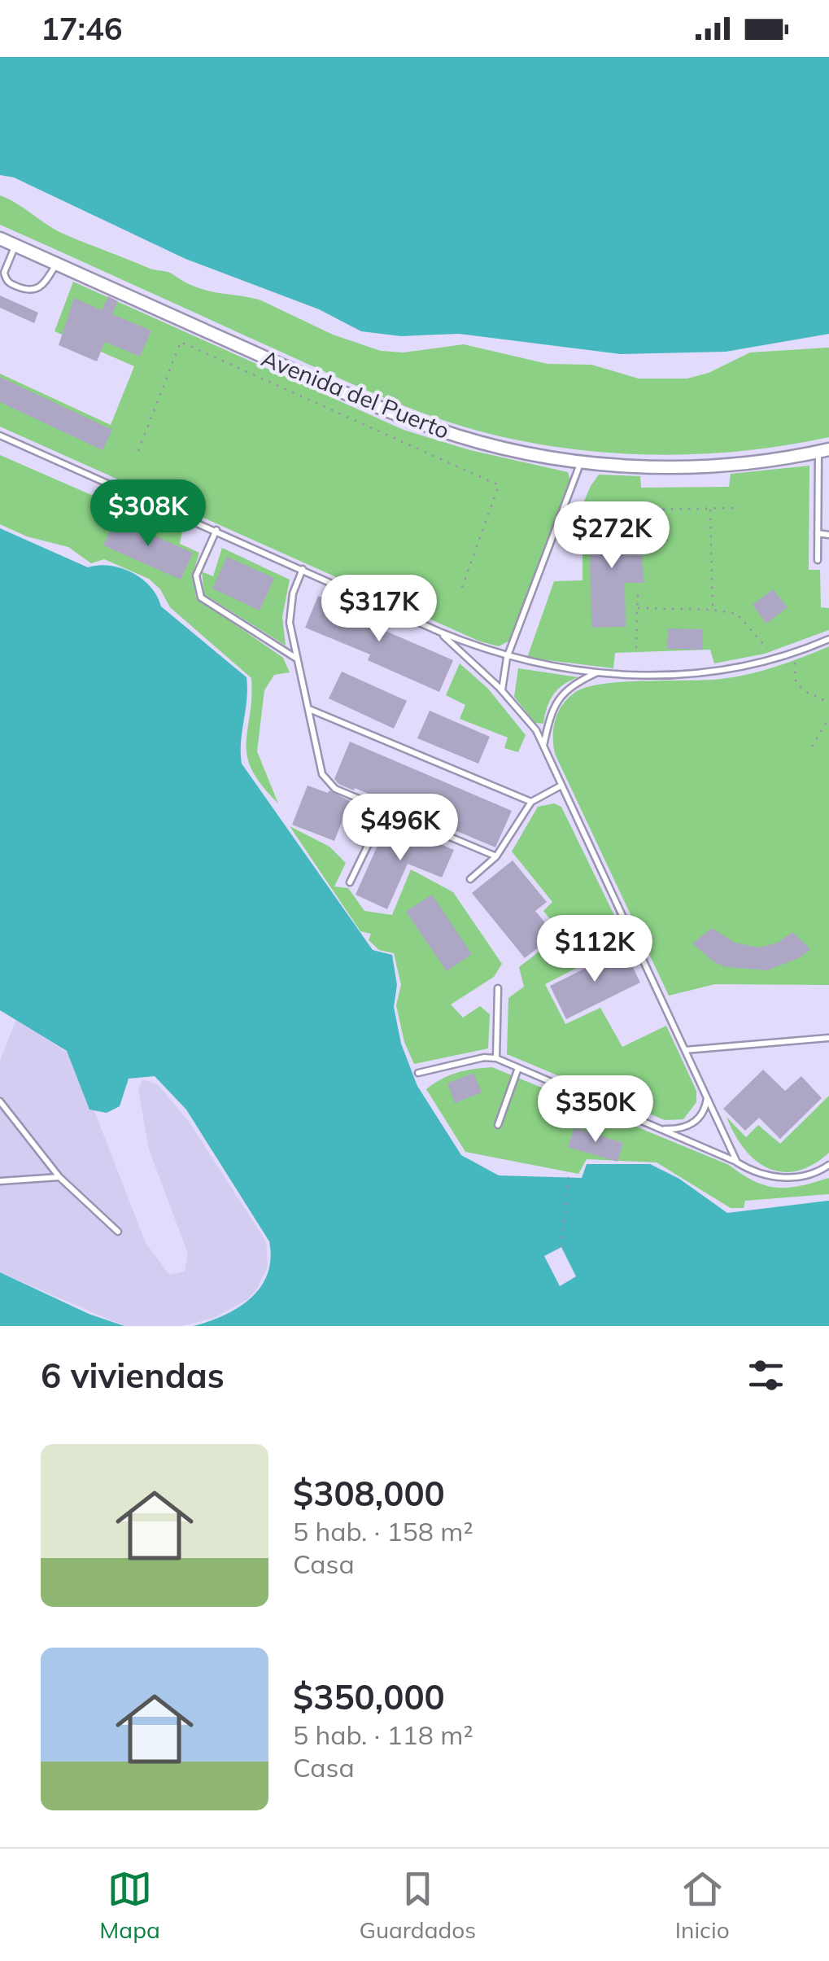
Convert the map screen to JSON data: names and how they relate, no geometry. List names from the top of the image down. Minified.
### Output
{"streets":{"street":["Avenida del Puerto"]},"page":{"status":"17:46","price":["$308K","$272K","$317K","$496K","$112K","$350K"],"heading":"6 viviendas","list":[{"name":"$308,000","note":"5 hab. · 158 m² · Casa"},{"name":"$350,000","note":"5 hab. · 118 m² · Casa"}],"tabs":["Mapa","Guardados","Inicio"]}}
